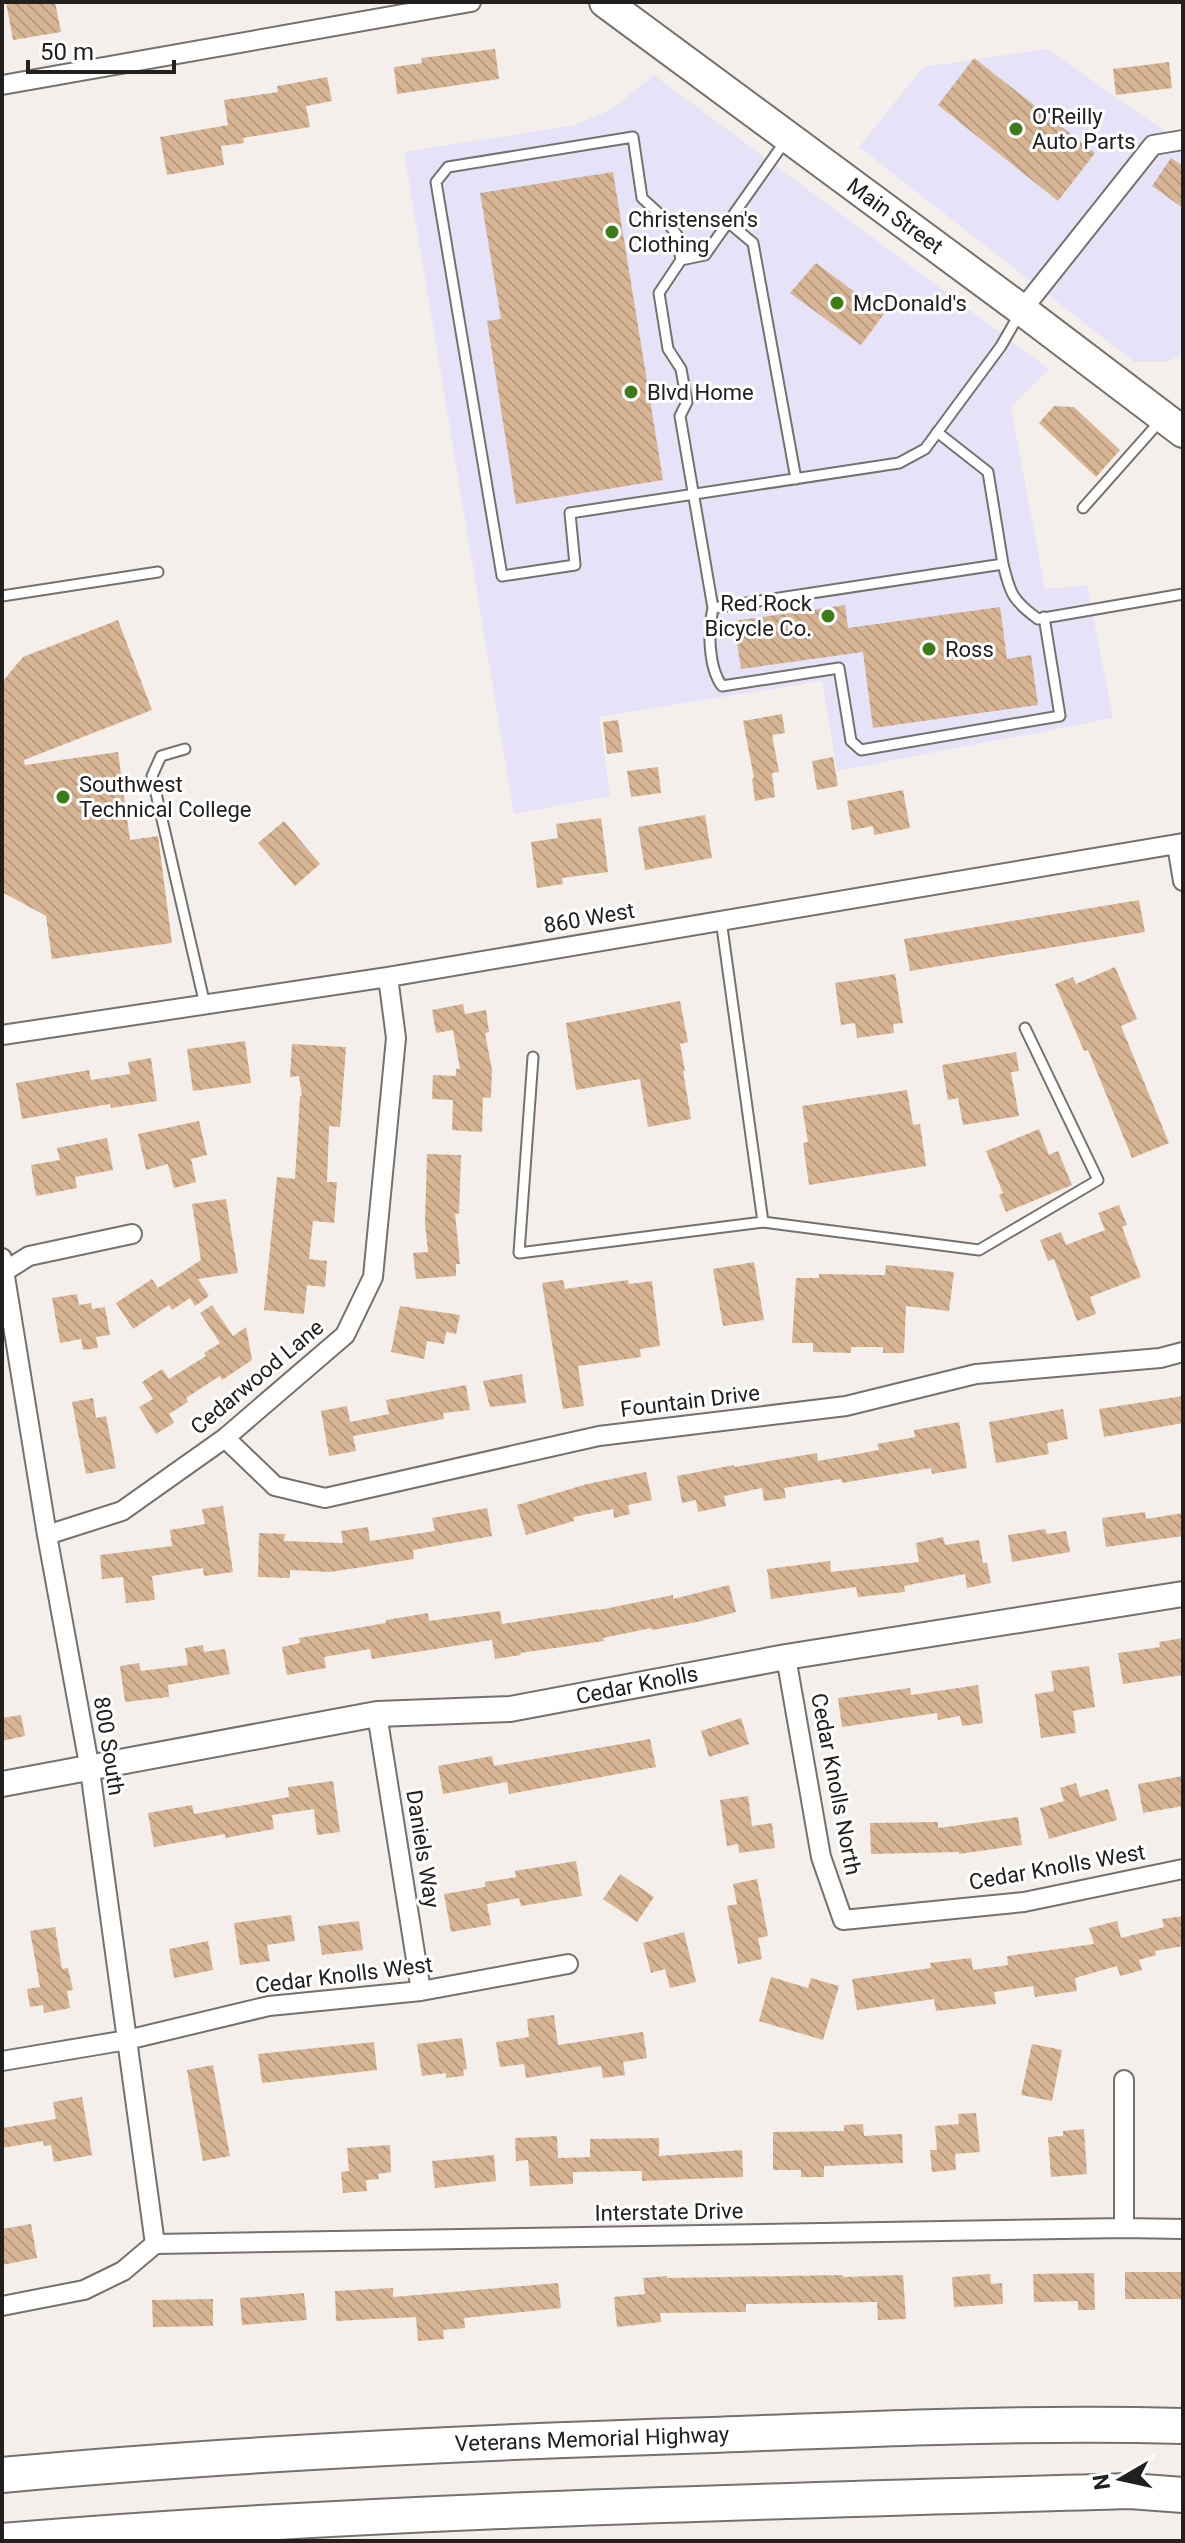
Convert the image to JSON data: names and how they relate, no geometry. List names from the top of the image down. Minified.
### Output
{"streets":{"highway":["Veterans Memorial Highway"],"main road":["Main Street"],"street":["860 West","Cedarwood Lane","Fountain Drive","Cedar Knolls","800 South","Cedar Knolls North","Daniels Way","Cedar Knolls West","Interstate Drive"]},"crossings":[["860 West","Cedarwood Lane"],["Cedarwood Lane","Fountain Drive"],["Cedarwood Lane","800 South"],["Cedar Knolls","800 South"],["Cedar Knolls","Cedar Knolls North"],["Cedar Knolls","Daniels Way"],["800 South","Cedar Knolls West"],["800 South","Interstate Drive"],["Cedar Knolls North","Cedar Knolls West"],["Daniels Way","Cedar Knolls West"]],"places":["O'Reilly Auto Parts","Christensen's Clothing","McDonald's","Blvd Home","Red Rock Bicycle Co.","Ross","Southwest Technical College"],"scale_bar":"50 m","north":"left"}
